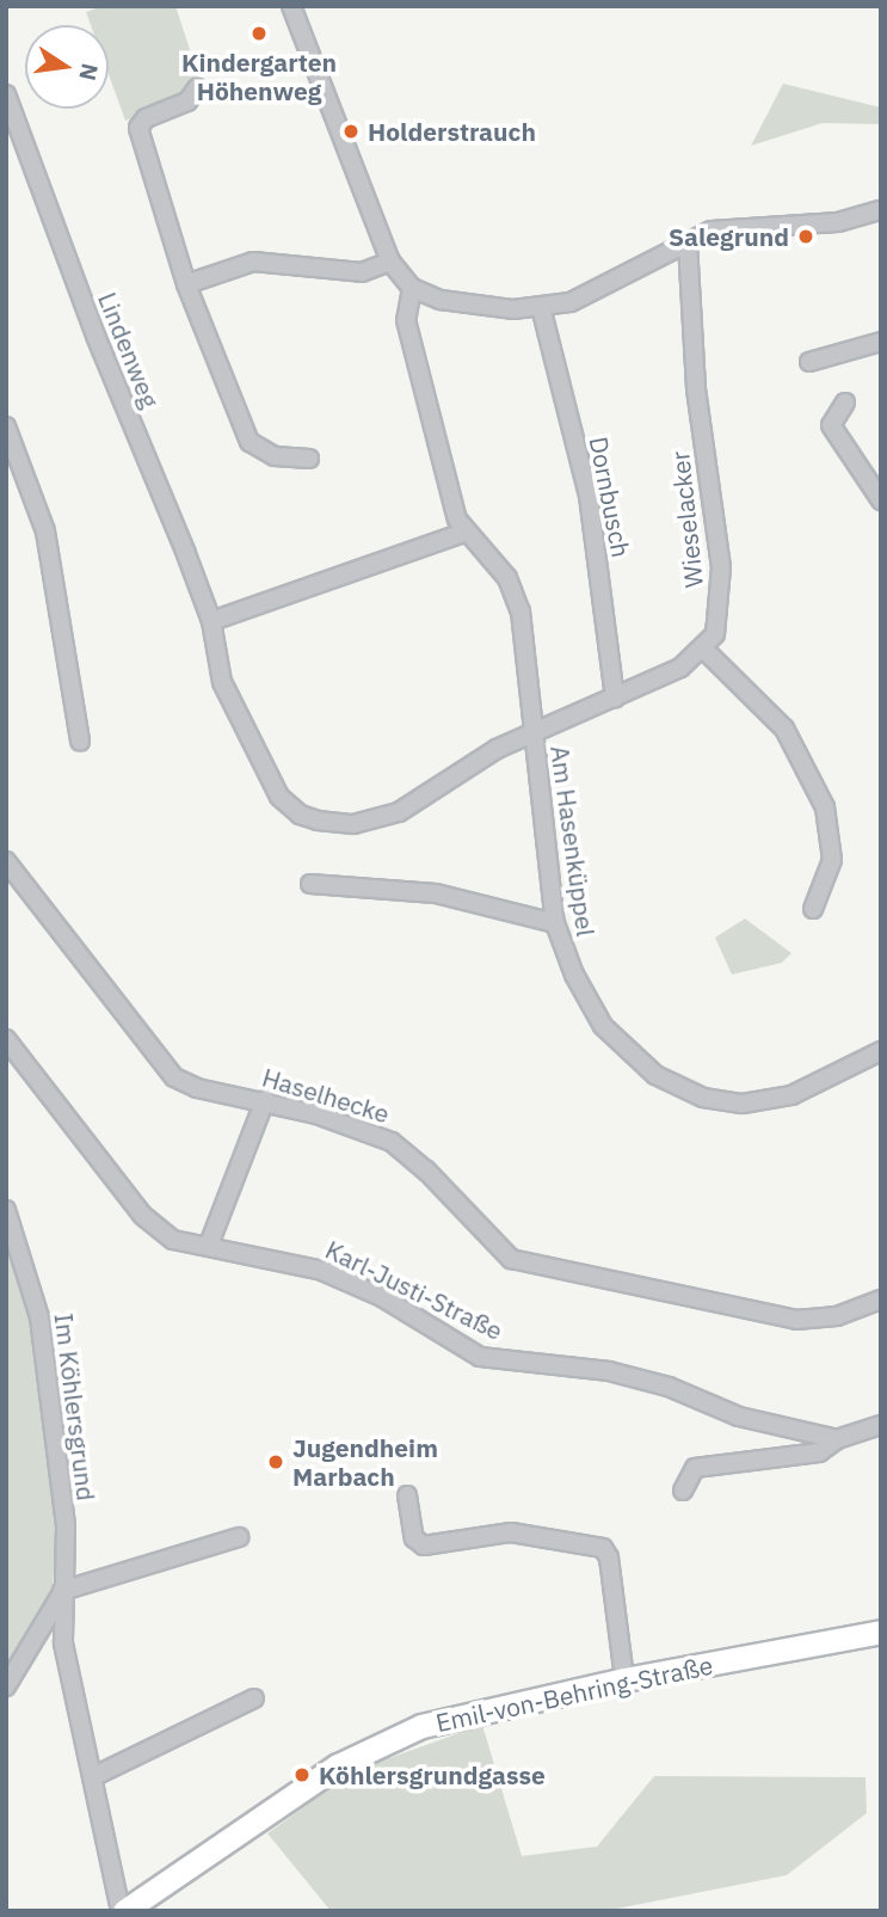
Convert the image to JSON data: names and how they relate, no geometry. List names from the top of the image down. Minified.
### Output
{"streets":{"main road":["Emil-von-Behring-Straße"],"street":["Lindenweg","Dornbusch","Wieselacker","Am Hasenküppel","Haselhecke","Karl-Justi-Straße","Im Köhlersgrund"]},"crossings":[["Lindenweg","Am Hasenküppel"],["Im Köhlersgrund","Emil-von-Behring-Straße"]],"places":["Kindergarten Höhenweg","Holderstrauch","Salegrund","Jugendheim Marbach","Köhlersgrundgasse"],"north":"right"}
